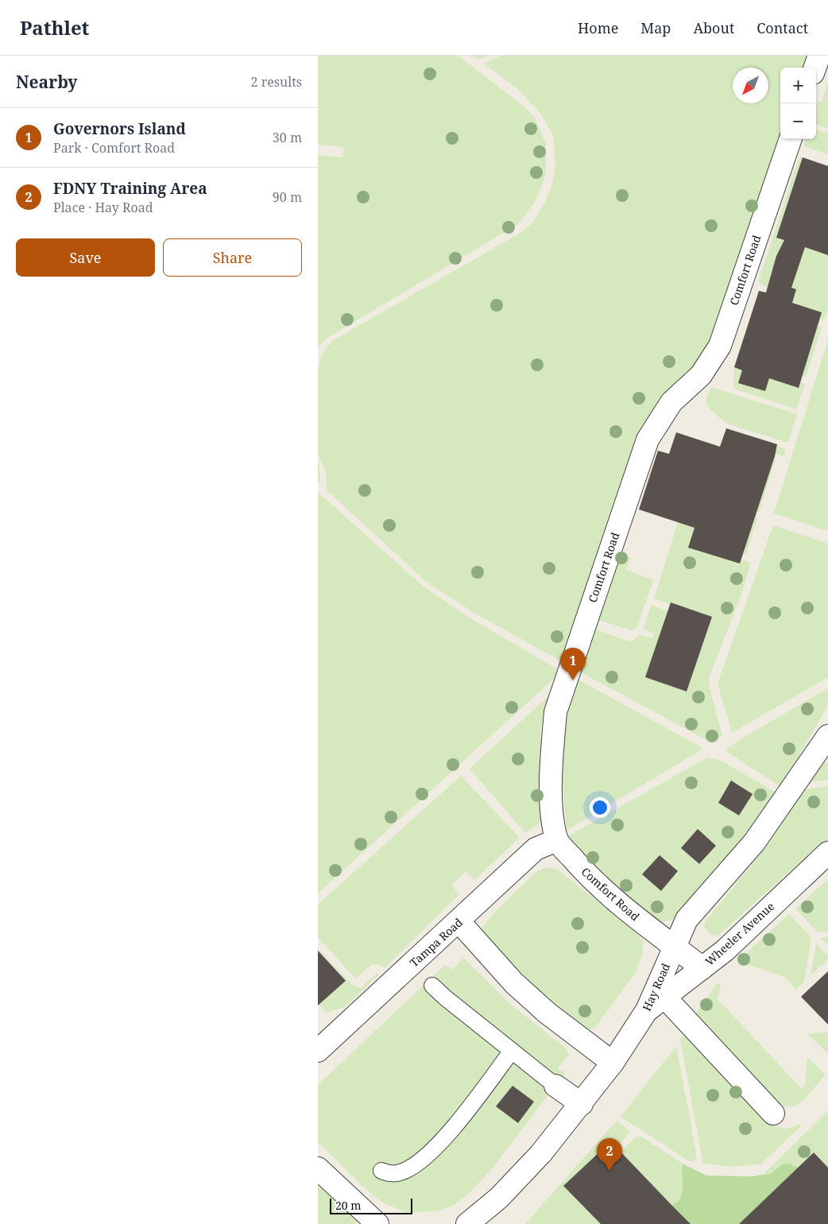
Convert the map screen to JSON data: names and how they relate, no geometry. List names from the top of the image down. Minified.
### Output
{"streets":{"street":["Comfort Road","Wheeler Avenue","Tampa Road","Hay Road"]},"crossings":[["Comfort Road","Wheeler Avenue"],["Comfort Road","Tampa Road"],["Comfort Road","Hay Road"],["Wheeler Avenue","Hay Road"]],"scale_bar":"20 m","north":"bottom left","page":{"header":"Pathlet","nav":["Home","Map","About","Contact"],"heading":["Nearby","2 results"],"map_buttons":["+","−"],"list":[{"mark":"1","name":"Governors Island","note":"Park · Comfort Road","value":"30 m"},{"mark":"2","name":"FDNY Training Area","note":"Place · Hay Road","value":"90 m"}],"buttons":["Save","Share"],"pins":["1","2"],"scale":"20 m"}}
